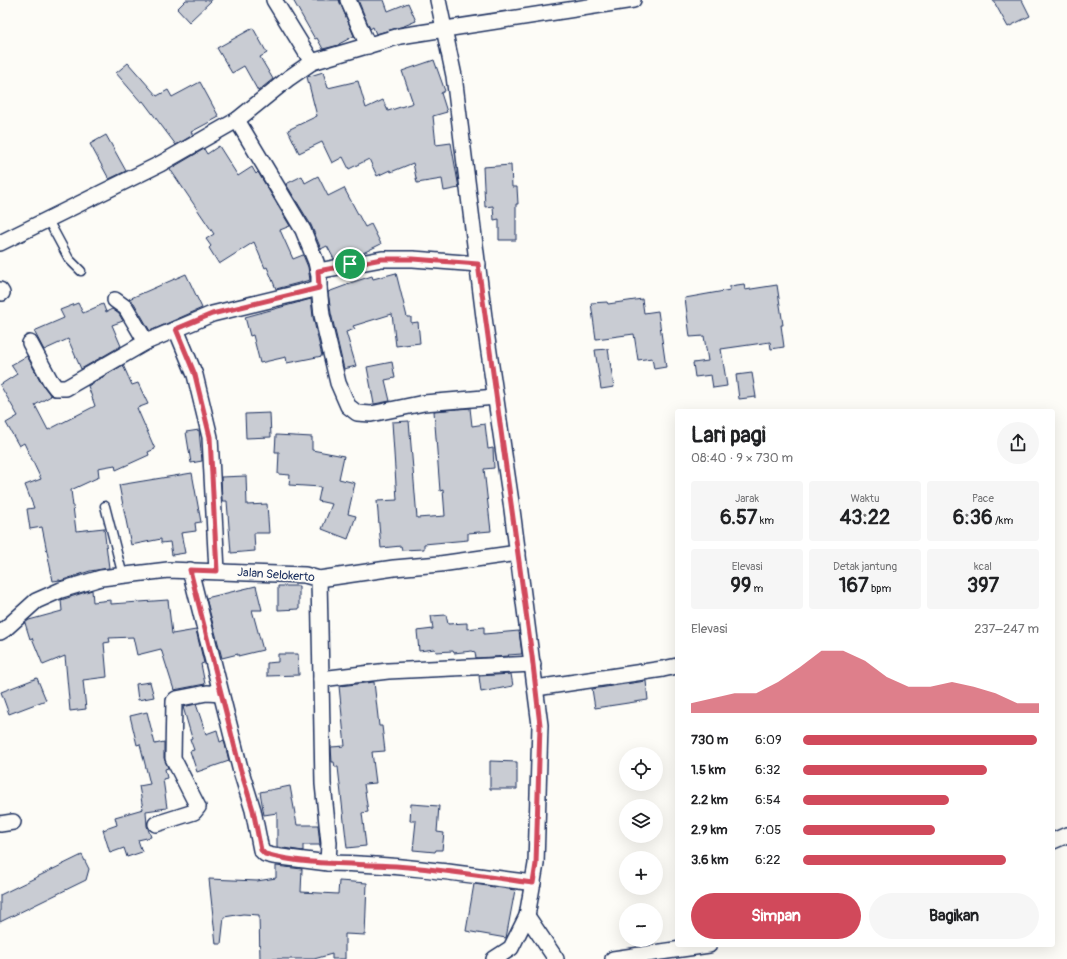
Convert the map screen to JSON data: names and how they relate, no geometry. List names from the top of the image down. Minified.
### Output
{"streets":{"street":["Jalan Selokerto"]},"page":{"heading":["Lari pagi","08:40 · 9 × 730 m"],"stats":[["Jarak","6.57 km"],["Waktu","43:22"],["Pace","6:36 /km"],["Elevasi","99 m"],["Detak jantung","167 bpm"],["kcal","397"]],"chart":["Elevasi","237–247 m"],"list":[{"name":"730 m","note":"6:09"},{"name":"1.5 km","note":"6:32"},{"name":"2.2 km","note":"6:54"},{"name":"2.9 km","note":"7:05"},{"name":"3.6 km","note":"6:22"}],"map_buttons":["+","−"],"buttons":["Simpan","Bagikan"]}}
